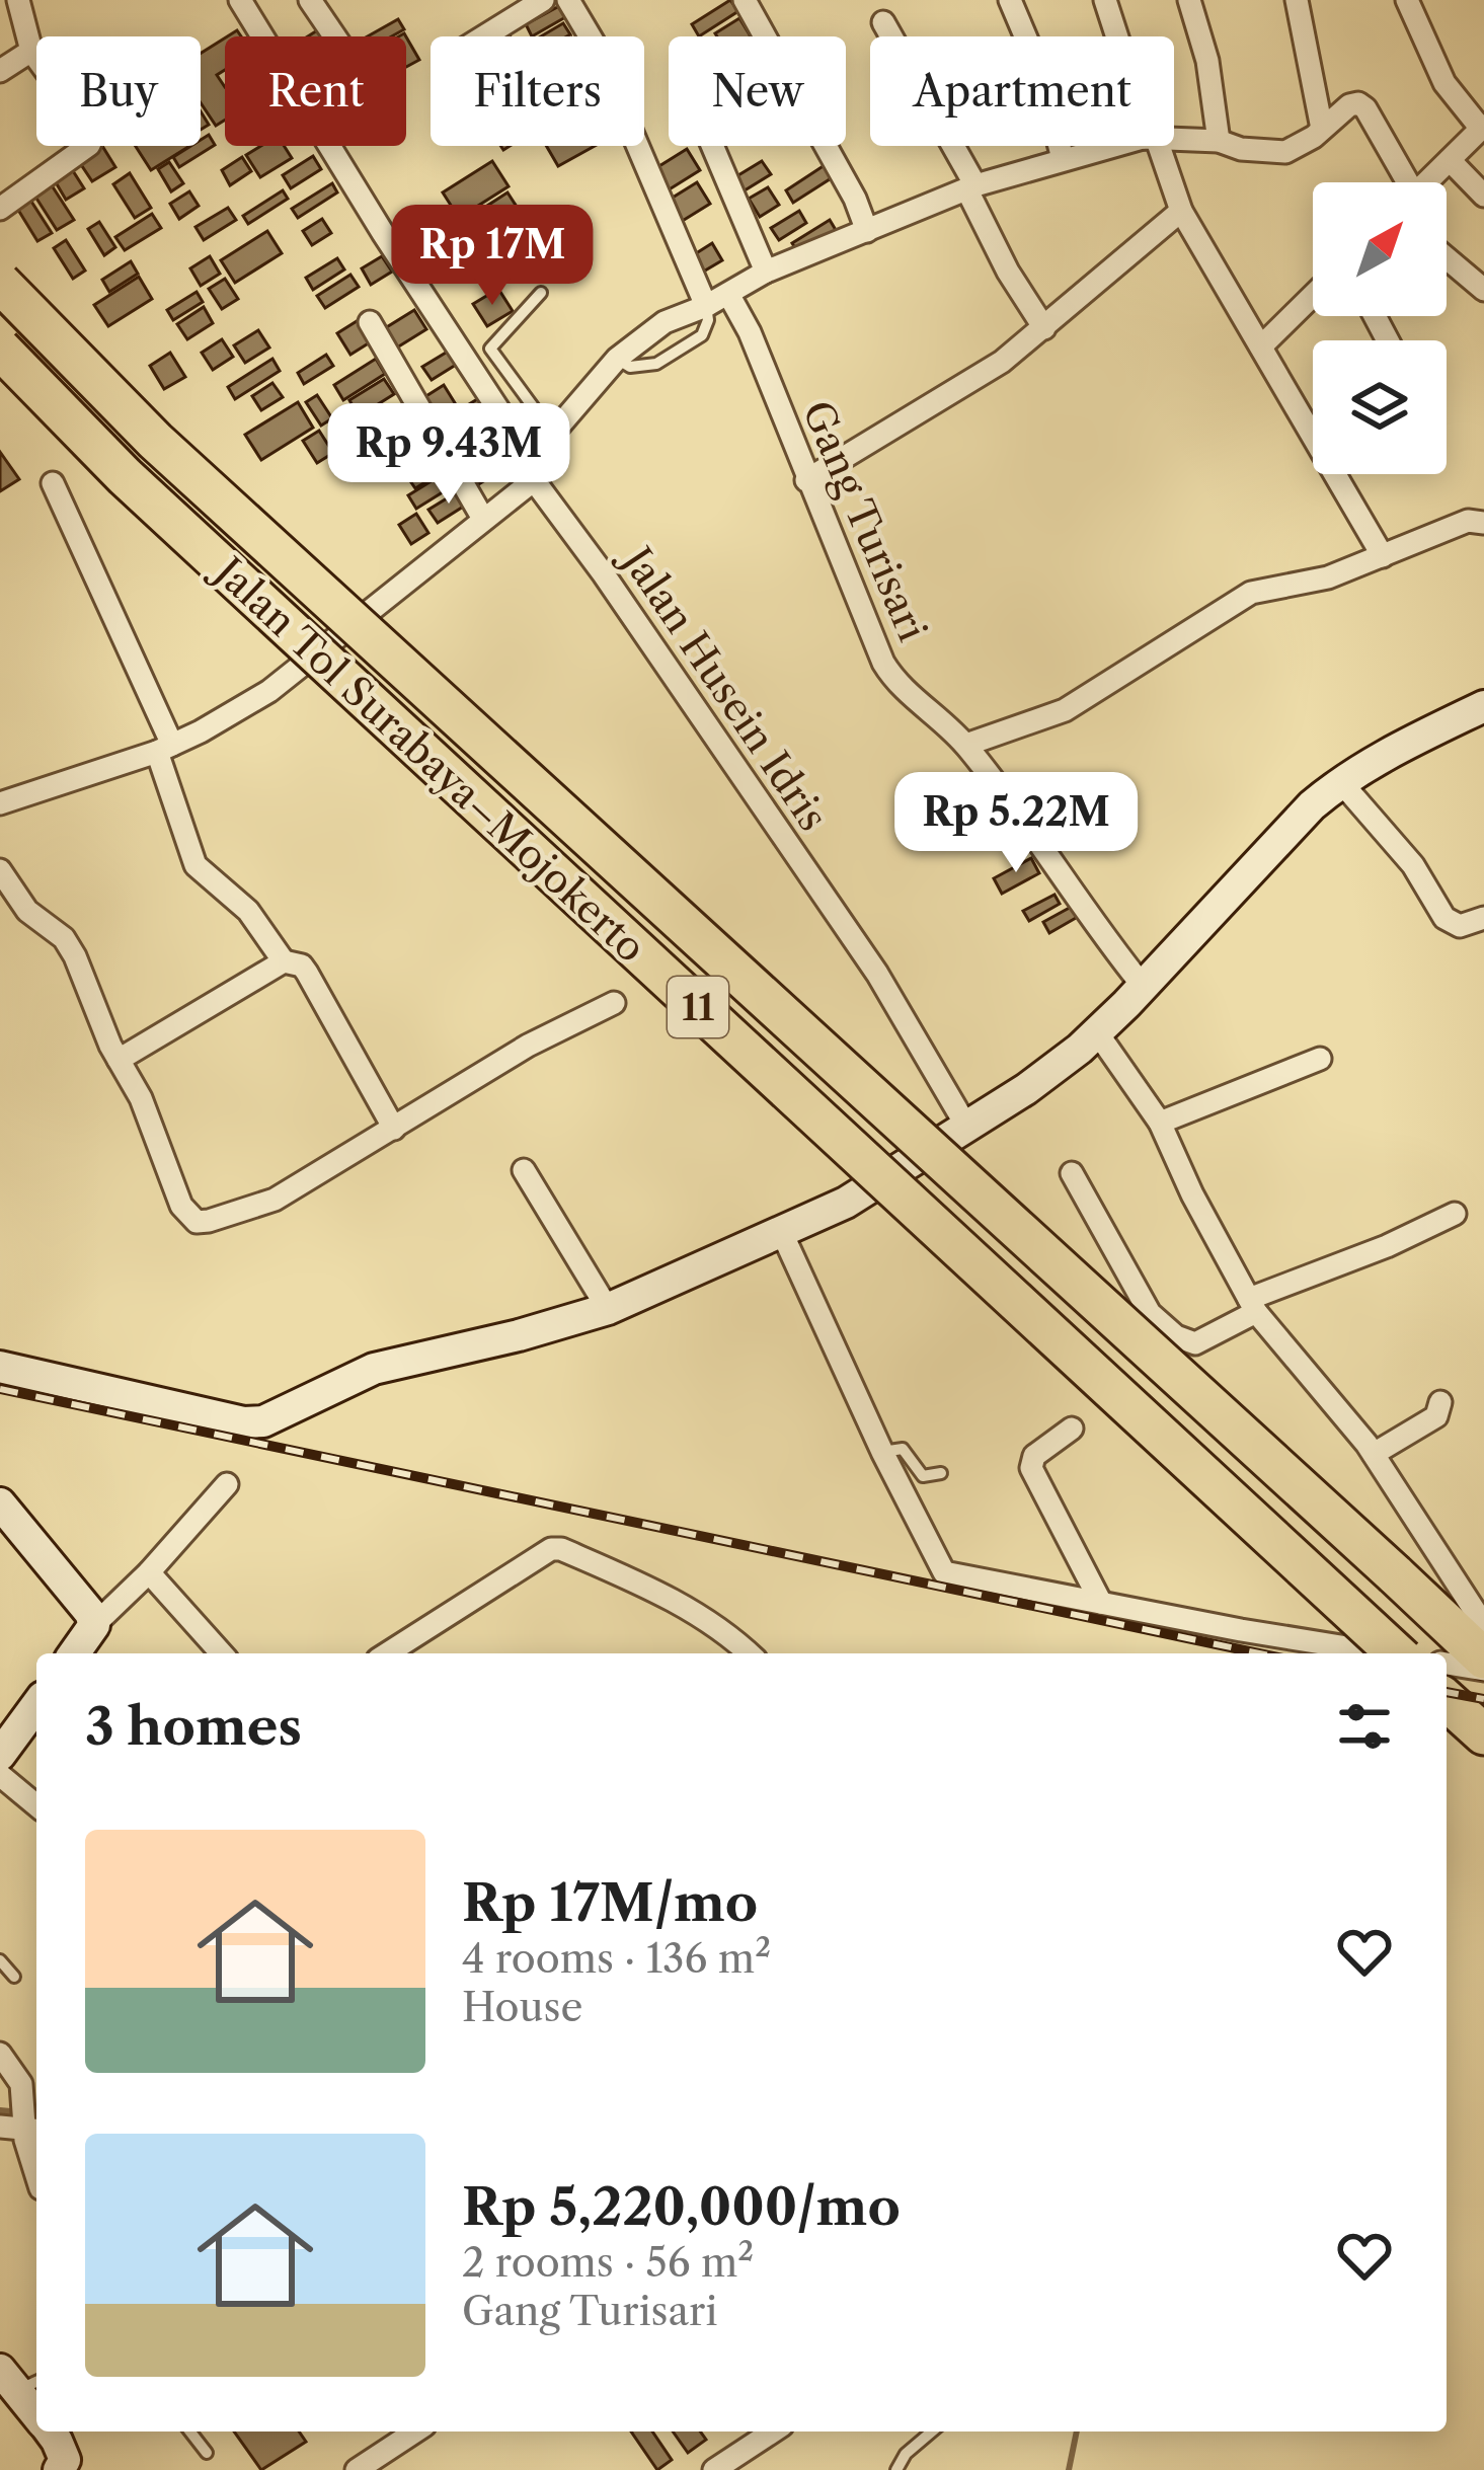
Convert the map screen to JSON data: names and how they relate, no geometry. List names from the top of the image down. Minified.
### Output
{"streets":{"highway":["Jalan Tol Surabaya–Mojokerto","11"],"street":["Gang Turisari","Jalan Husein Idris"]},"north":"top right","page":{"chip":["Buy","Rent","Filters","New","Apartment"],"price":["Rp 17M","Rp 9.43M","Rp 5.22M"],"heading":"3 homes","list":[{"name":"Rp 17M/mo","note":"4 rooms · 136 m² · House"},{"name":"Rp 5,220,000/mo","note":"2 rooms · 56 m² · Gang Turisari"}]}}
